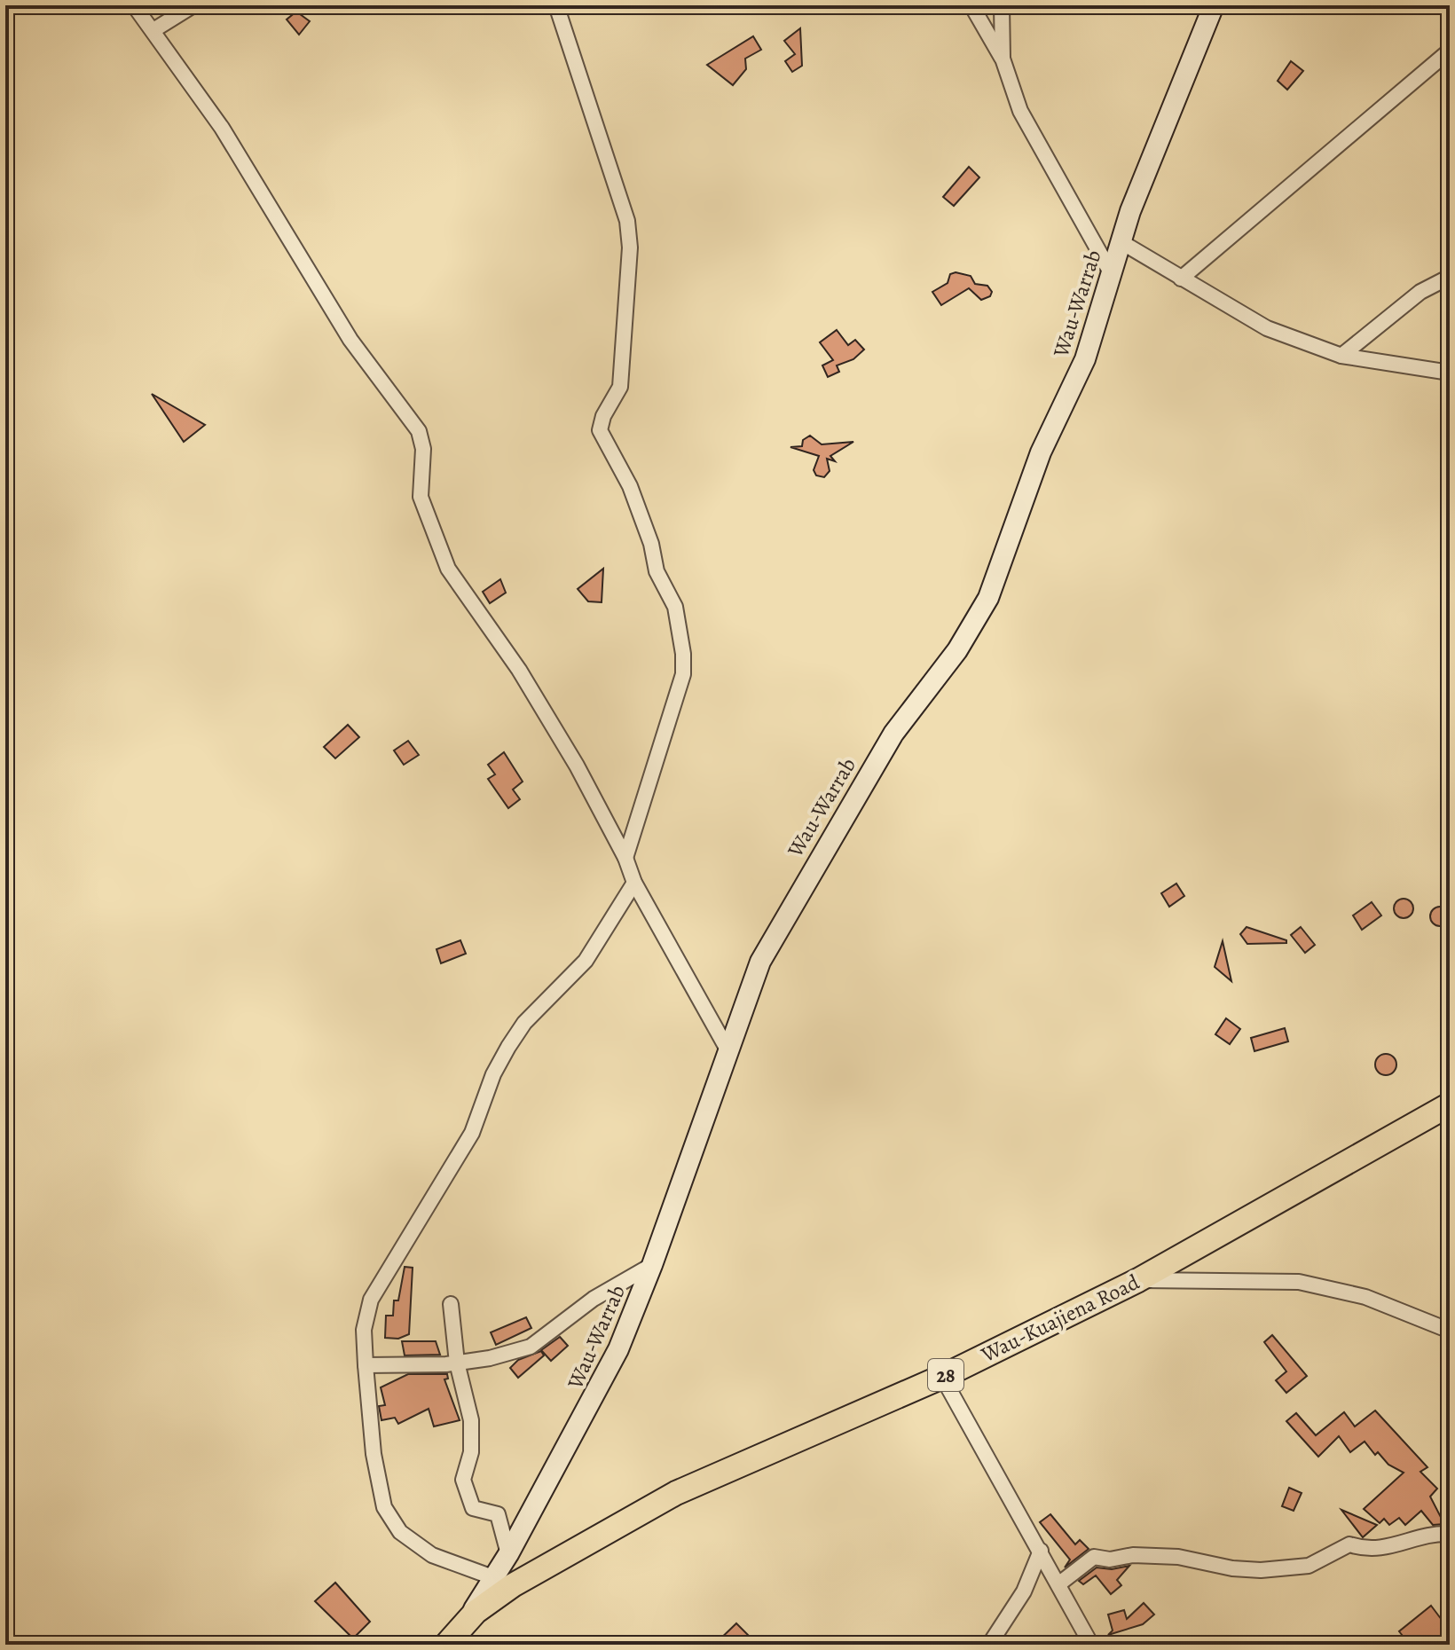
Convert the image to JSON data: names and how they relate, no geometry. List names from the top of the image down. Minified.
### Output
{"streets":{"main road":["Wau-Warrab","Wau-Kuajiena Road","28"]},"crossings":[["Wau-Warrab","Wau-Kuajiena Road"]]}
